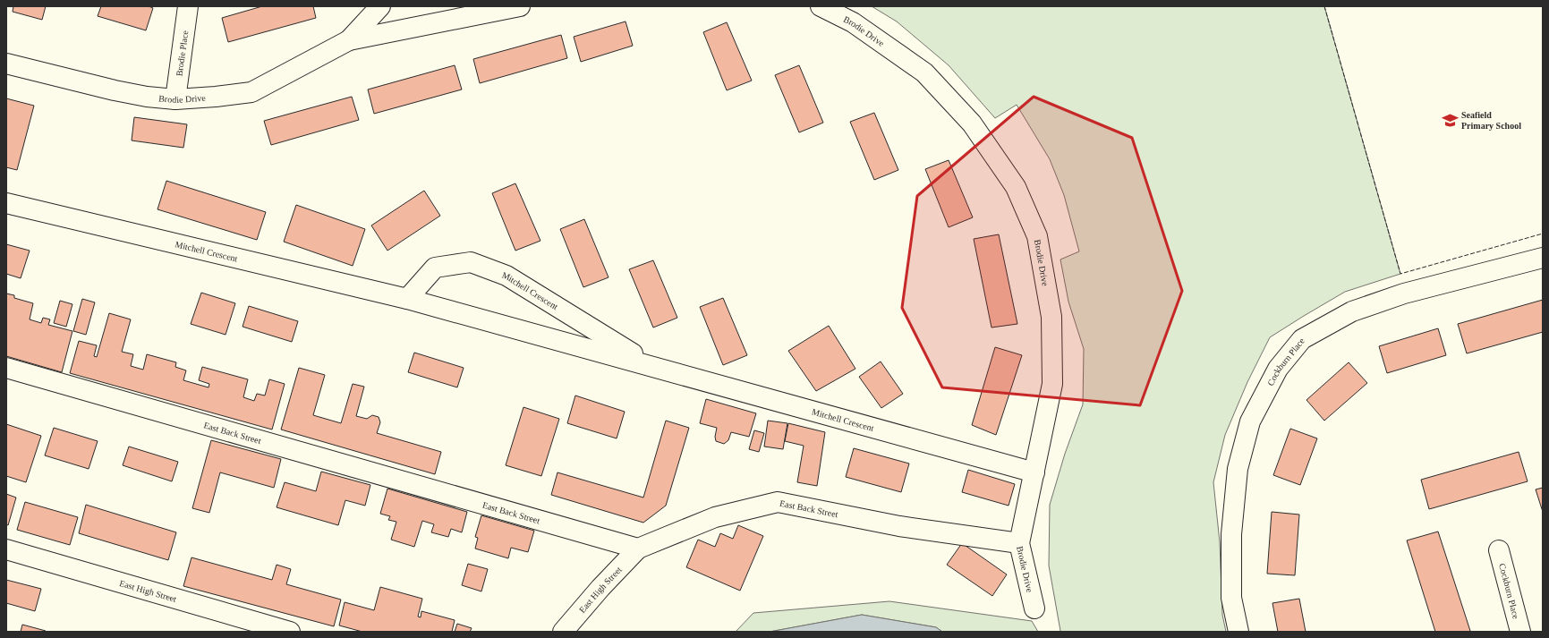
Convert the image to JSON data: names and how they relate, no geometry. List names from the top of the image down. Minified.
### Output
{"streets":{"street":["Brodie Drive","Brodie Place","Mitchell Crescent","Cockburn Place","East Back Street","East High Street"]},"crossings":[["Brodie Drive","Brodie Place"],["Brodie Drive","Mitchell Crescent"],["Brodie Drive","East Back Street"],["East Back Street","East High Street"]],"places":{"school or university":["Seafield Primary School"]}}
